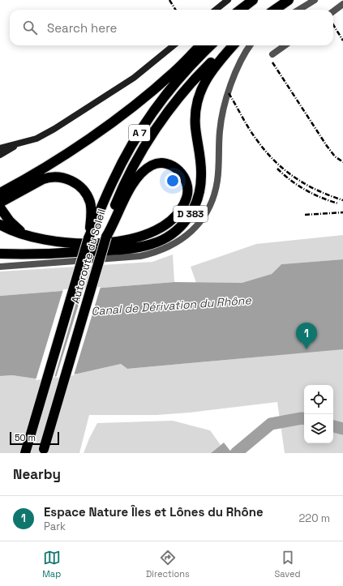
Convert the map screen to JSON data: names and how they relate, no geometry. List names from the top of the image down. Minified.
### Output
{"streets":{"highway":["A 7","D 383","Autoroute du Soleil"]},"water":["Canal de Dérivation du Rhône"],"scale_bar":"50 m","page":{"search":"Search here","pins":"1","scale":"50 m","heading":"Nearby","list":[{"mark":"1","name":"Espace Nature Îles et Lônes du Rhône","note":"Park","value":"220 m"}],"nav":["Map","Directions","Saved"]}}
